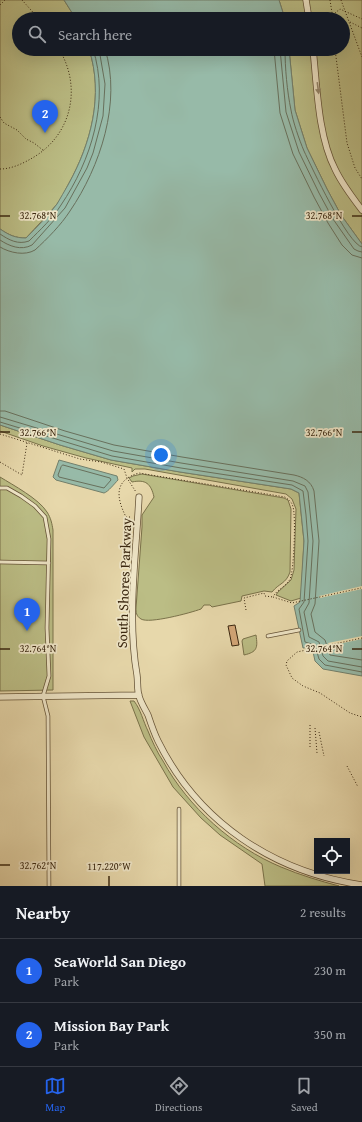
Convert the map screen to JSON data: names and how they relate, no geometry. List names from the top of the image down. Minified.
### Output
{"streets":{"street":["South Shores Parkway"]},"page":{"search":"Search here","pins":["2","1"],"heading":["Nearby","2 results"],"list":[{"mark":"1","name":"SeaWorld San Diego","note":"Park","value":"230 m"},{"mark":"2","name":"Mission Bay Park","note":"Park","value":"350 m"}],"nav":["Map","Directions","Saved"]},"coordinates":["32.768°N","32.766°N","32.764°N","32.762°N","117.220°W"]}
